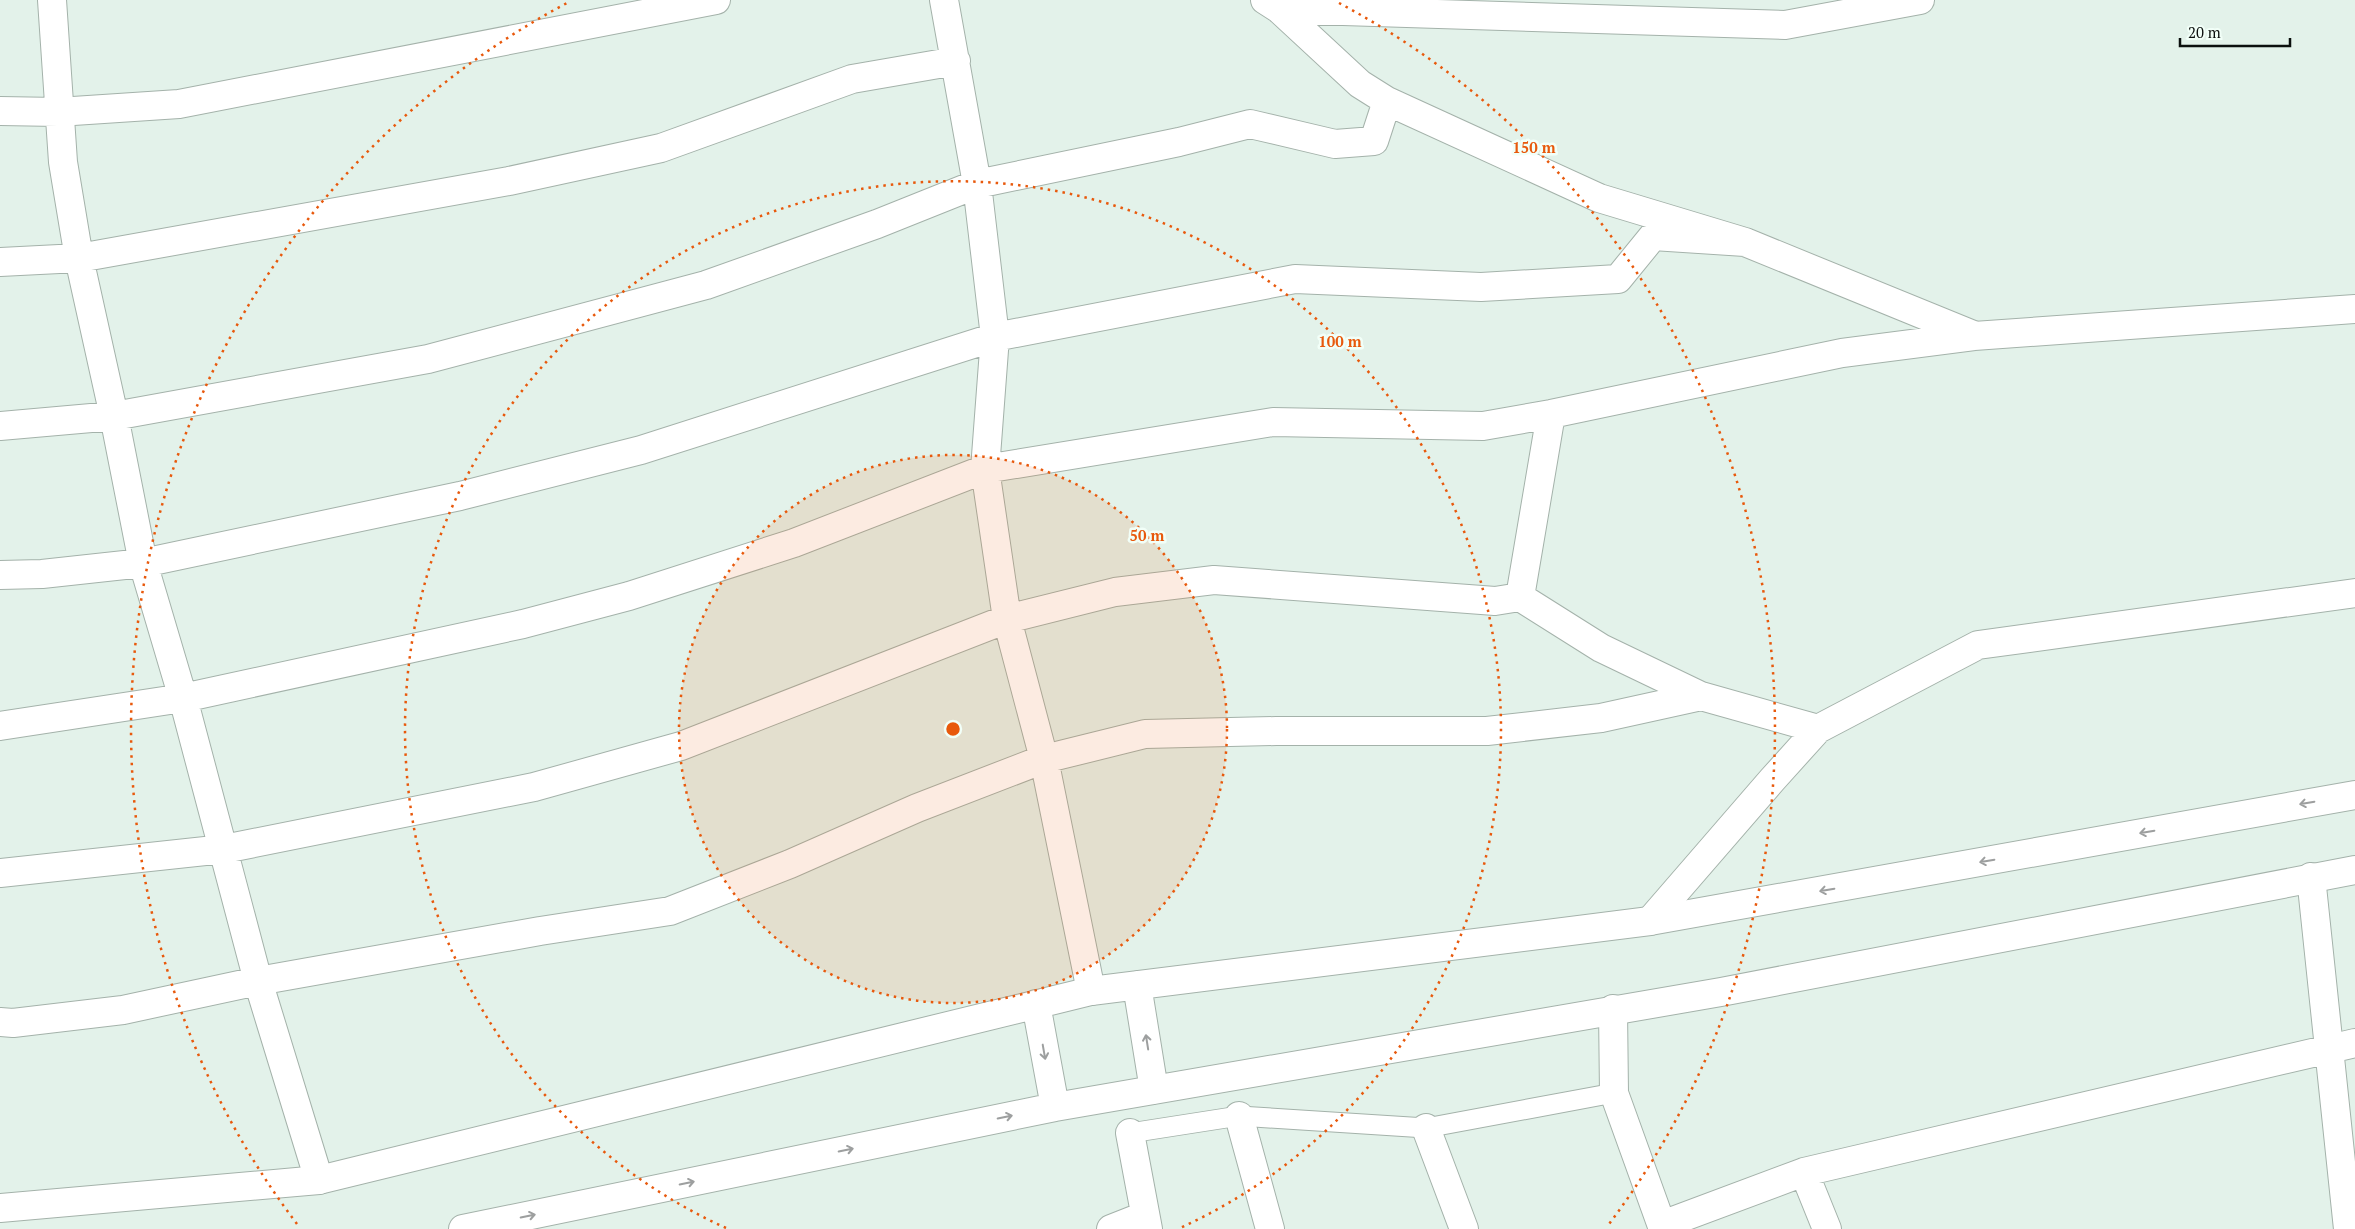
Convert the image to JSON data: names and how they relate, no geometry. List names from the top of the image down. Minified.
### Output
{"scale_bar":"20 m","rings":["150 m","100 m","50 m"]}
